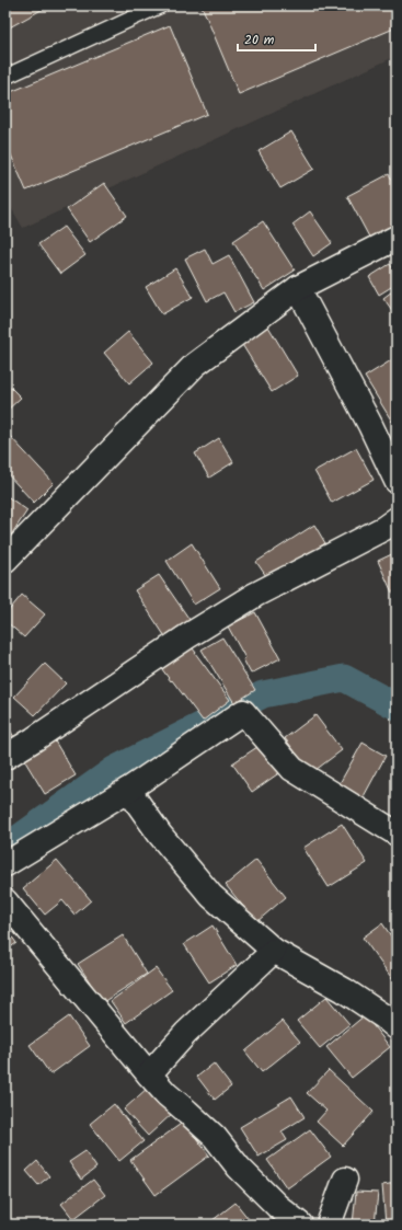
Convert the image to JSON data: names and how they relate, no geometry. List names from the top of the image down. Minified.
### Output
{"scale_bar":"20 m"}
